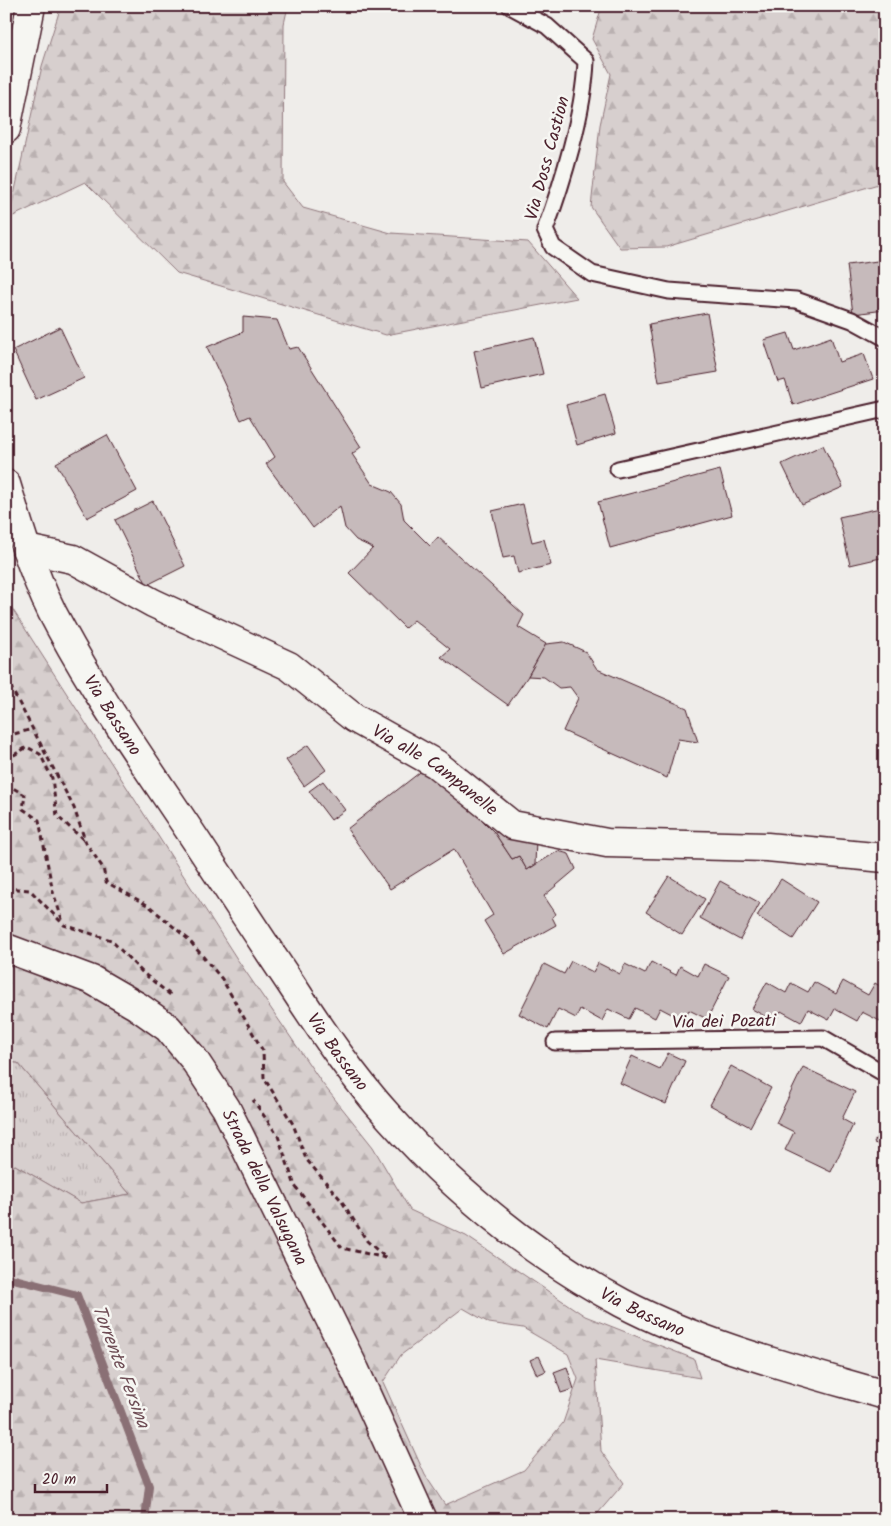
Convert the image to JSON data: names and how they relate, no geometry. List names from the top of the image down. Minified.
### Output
{"streets":{"main road":["Via Bassano","Via alle Campanelle","Strada della Valsugana"],"lane":["Via Doss Castion","Via dei Pozati"]},"crossings":[["Via Bassano","Via alle Campanelle"]],"water":["Torrente Fersina"],"scale_bar":"20 m"}
